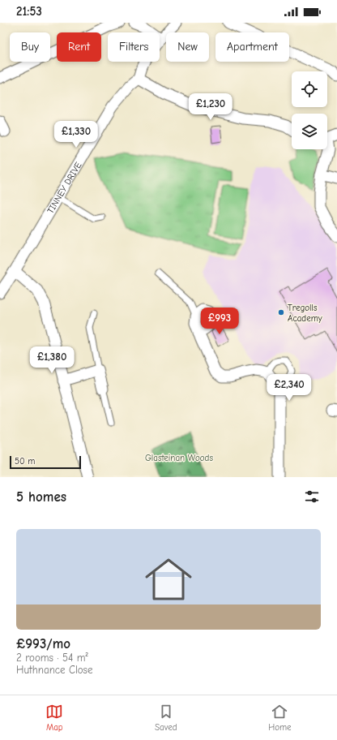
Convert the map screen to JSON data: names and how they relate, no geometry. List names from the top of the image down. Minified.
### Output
{"streets":{"street":["TINNEY DRIVE"]},"parks":["Glasteinan Woods"],"places":["Tregolls Academy"],"scale_bar":"50 m","page":{"status":"21:53","chip":["Buy","Rent","Filters","New","Apartment"],"price":["£1,230","£1,330","£993","£1,380","£2,340"],"scale":"50 m","heading":"5 homes","list":[{"name":"£993/mo","note":"2 rooms · 54 m² · Huthnance Close"}],"tabs":["Map","Saved","Home"]}}
